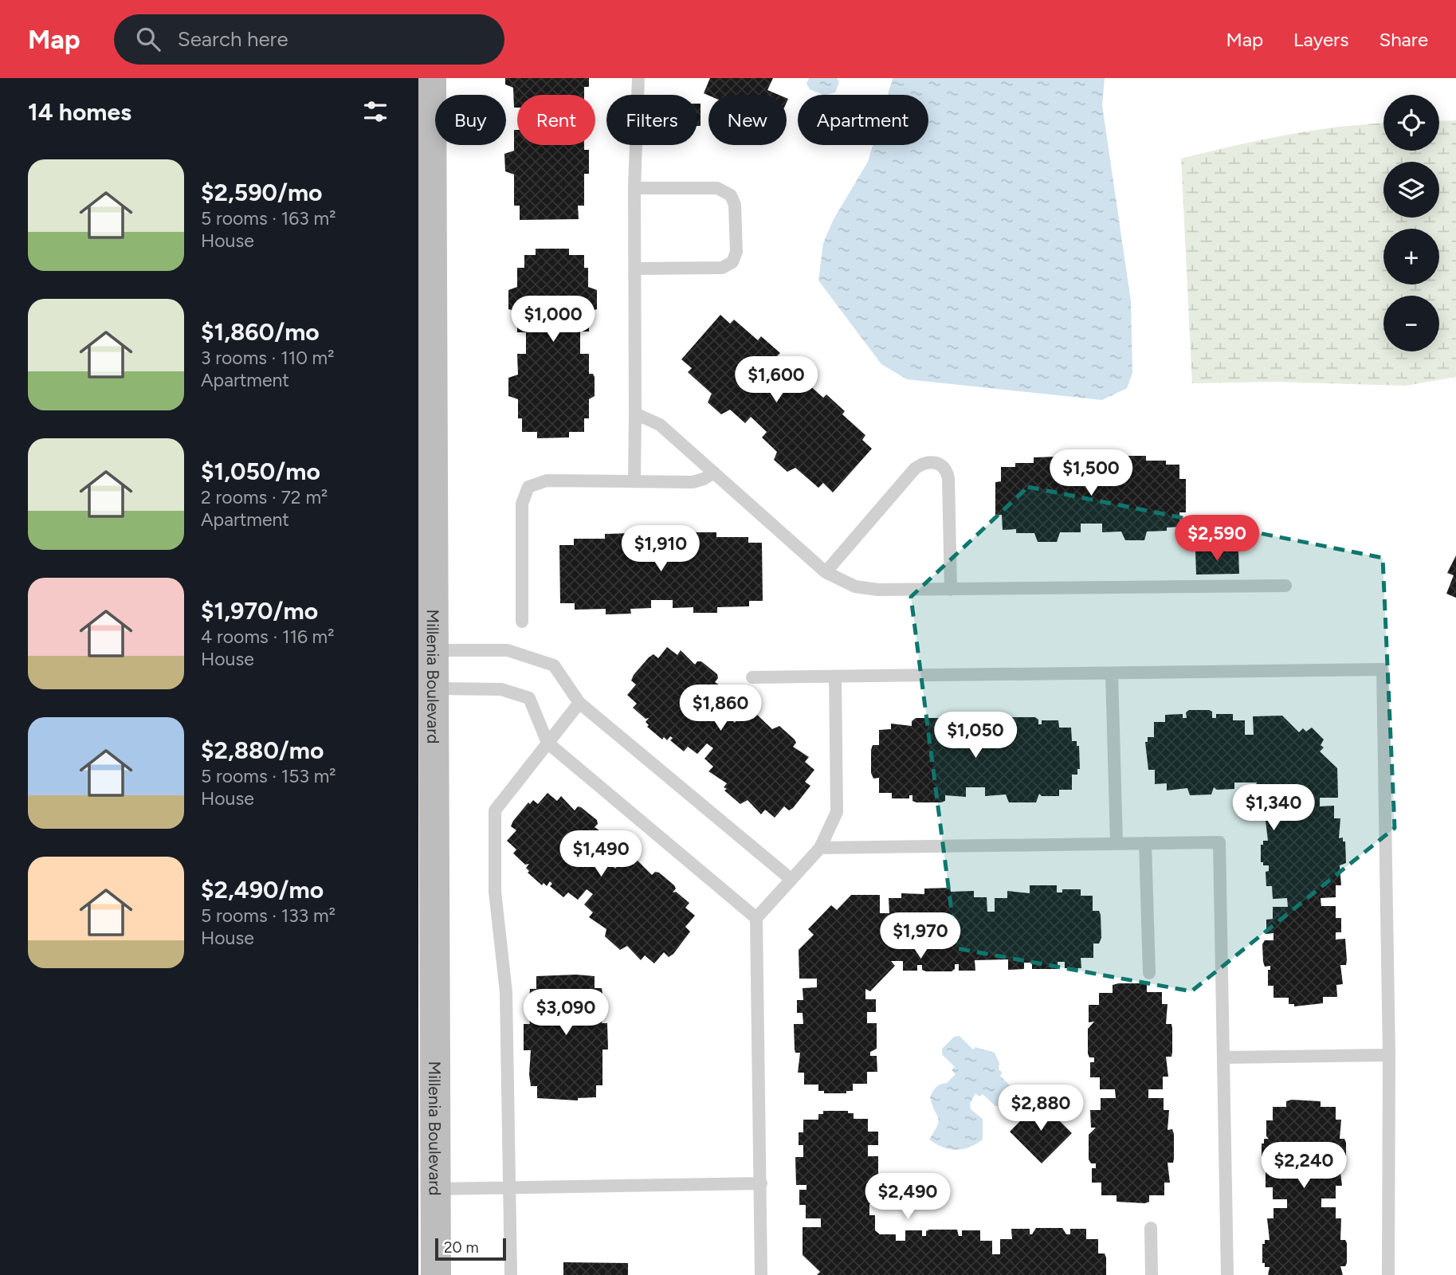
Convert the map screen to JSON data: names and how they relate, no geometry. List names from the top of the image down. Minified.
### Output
{"streets":{"street":["Millenia Boulevard"]},"scale_bar":"20 m","page":{"header":"Map","search":"Search here","nav":["Map","Layers","Share"],"heading":"14 homes","map_buttons":["+","−"],"chip":["Buy","Rent","Filters","New","Apartment"],"list":[{"name":"$2,590/mo","note":"5 rooms · 163 m² · House"},{"name":"$1,860/mo","note":"3 rooms · 110 m² · Apartment"},{"name":"$1,050/mo","note":"2 rooms · 72 m² · Apartment"},{"name":"$1,970/mo","note":"4 rooms · 116 m² · House"},{"name":"$2,880/mo","note":"5 rooms · 153 m² · House"},{"name":"$2,490/mo","note":"5 rooms · 133 m² · House"}],"price":["$1,000","$1,600","$1,500","$2,590","$1,910","$1,860","$1,050","$1,340","$1,490","$1,970","$3,090","$2,880","$2,240","$2,490"],"scale":"20 m"}}
